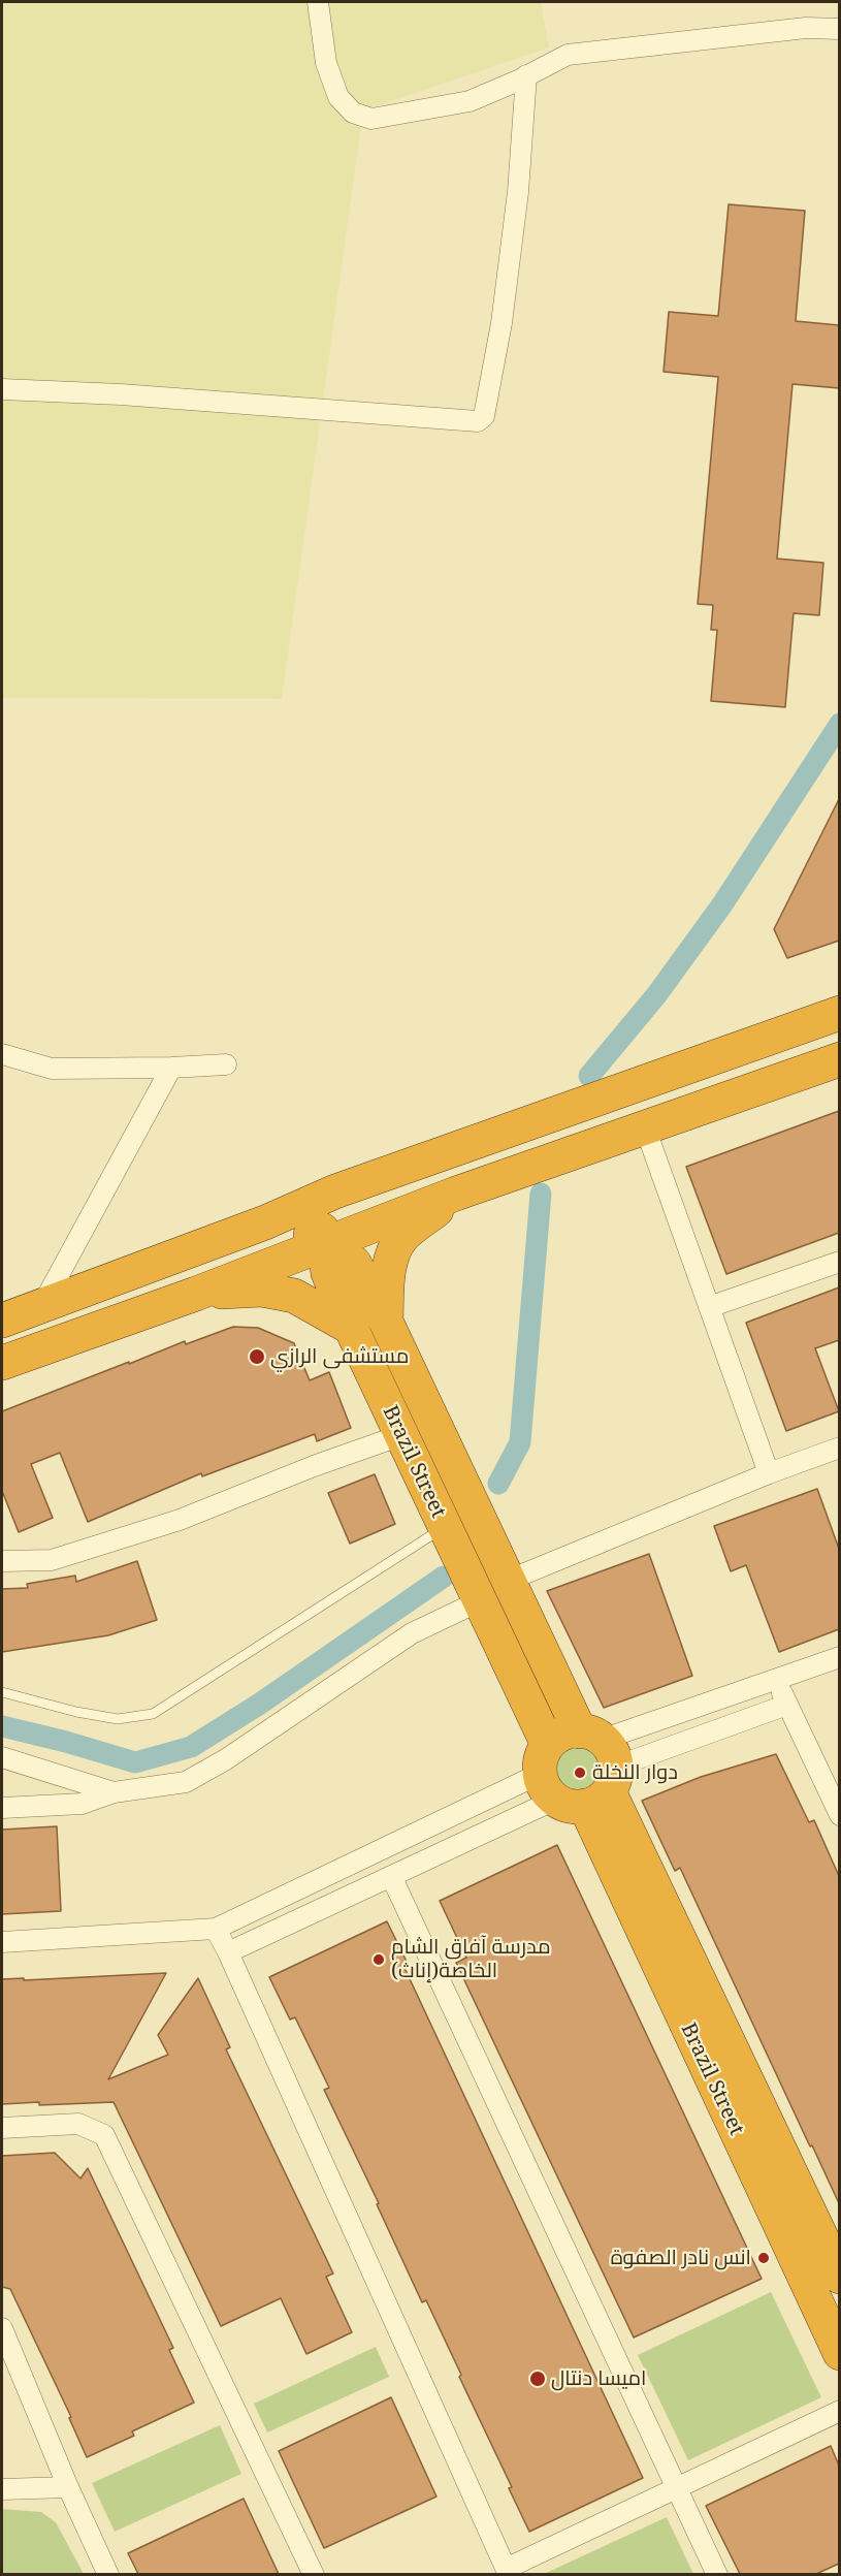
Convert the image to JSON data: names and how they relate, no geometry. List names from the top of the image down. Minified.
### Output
{"streets":{"highway":["Brazil Street"]},"places":["مستشفى الرازي","دوار النخلة","مدرسة آفاق الشام الخاصة(إناث)","انس نادر الصفوة","اميسا دنتال"]}
